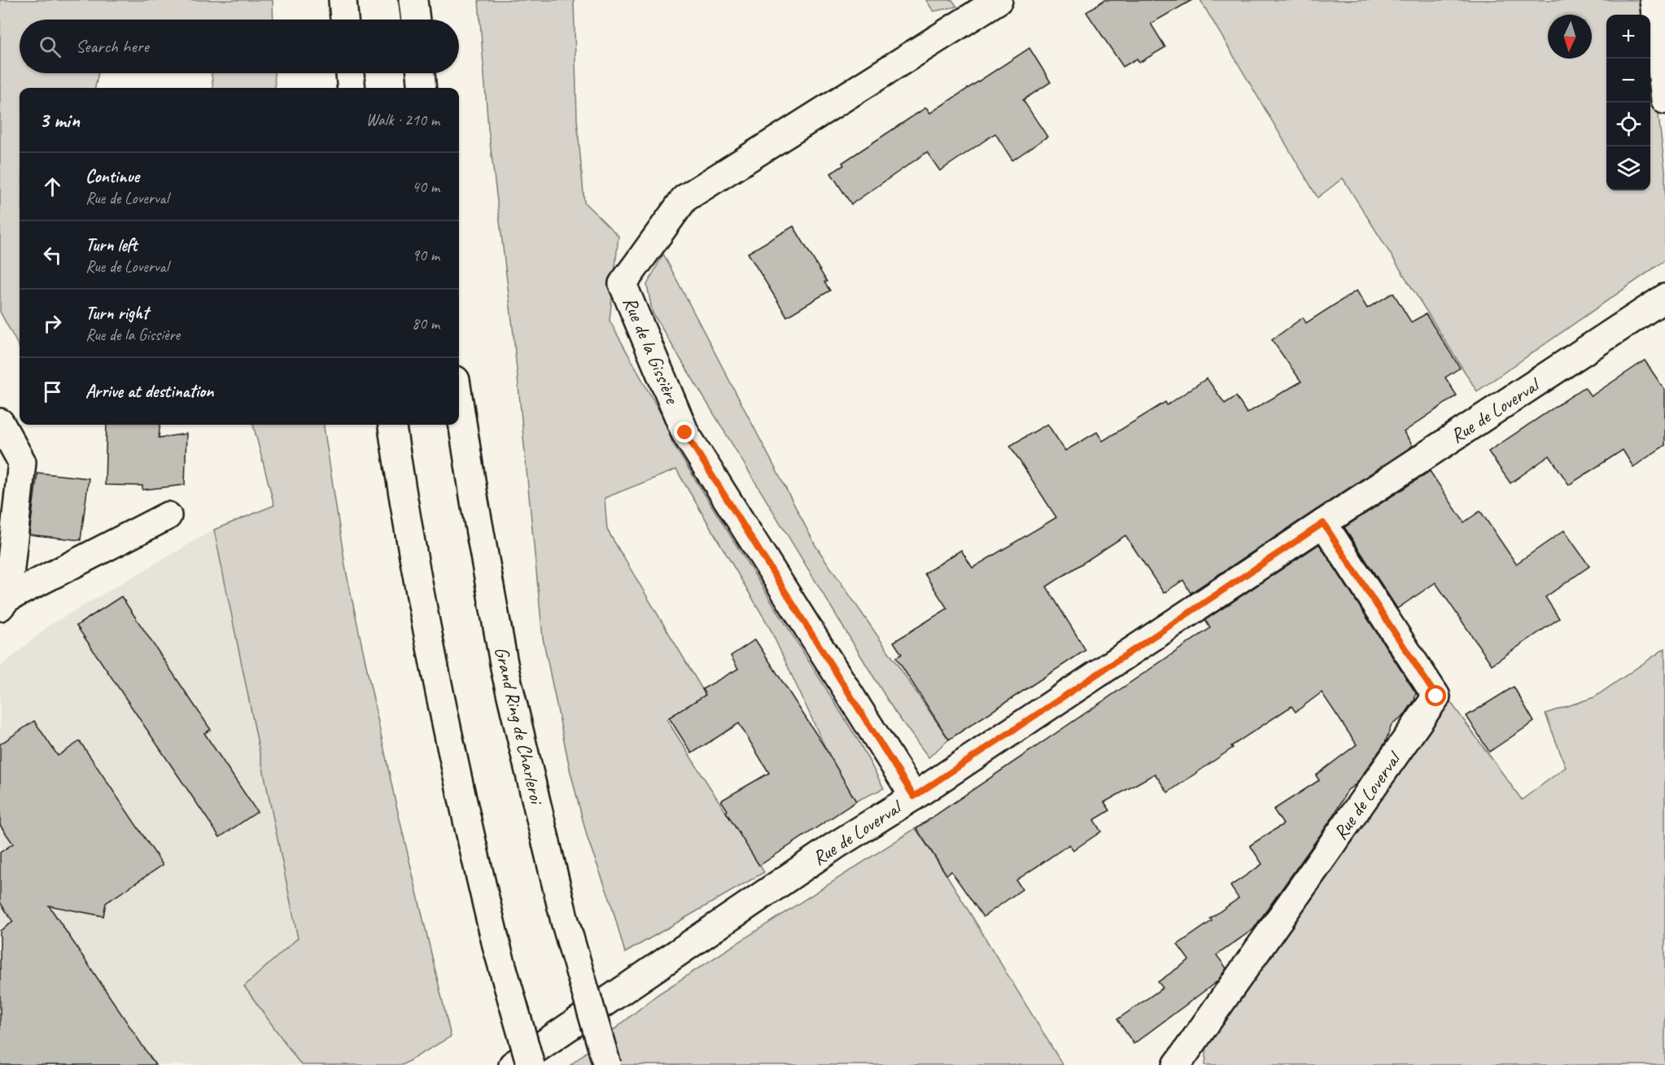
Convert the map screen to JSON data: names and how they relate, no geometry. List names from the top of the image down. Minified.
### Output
{"streets":{"main road":["Rue de la Gissière","Rue de Loverval","Grand Ring de Charleroi"]},"crossings":[["Rue de la Gissière","Rue de Loverval"]],"north":"bottom","page":{"map_buttons":["+","−"],"search":"Search here","heading":["3 min","Walk · 210 m"],"list":[["Continue","Rue de Loverval","40 m"],["Turn left","Rue de Loverval","90 m"],["Turn right","Rue de la Gissière","80 m"],"Arrive at destination"]}}
